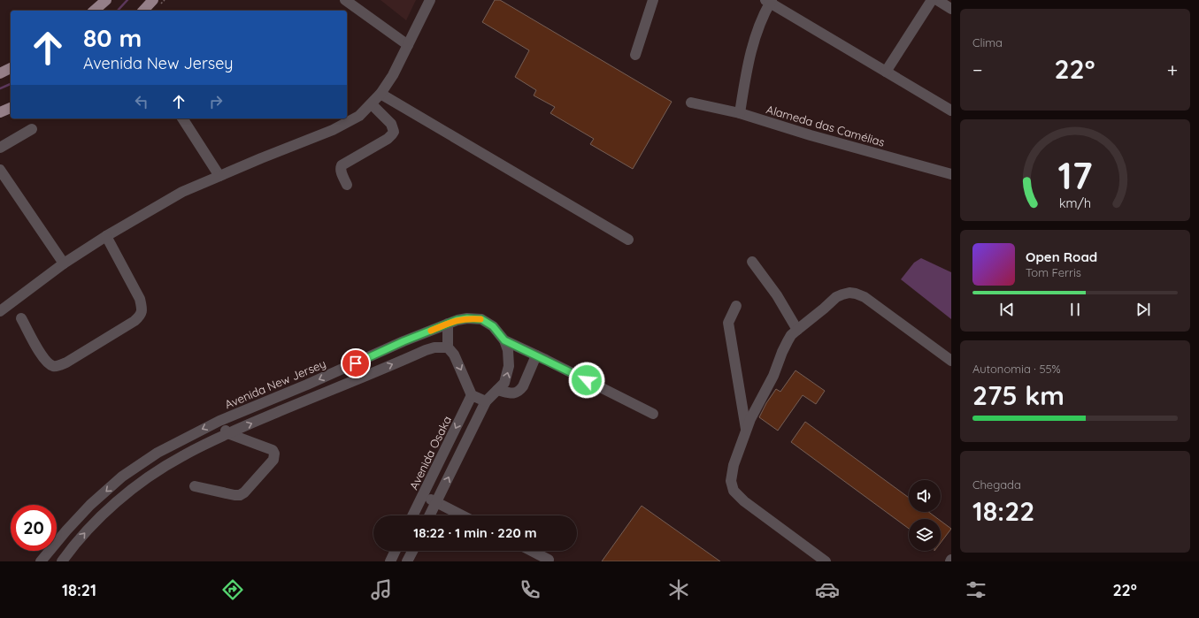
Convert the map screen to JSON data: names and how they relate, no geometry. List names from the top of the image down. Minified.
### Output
{"streets":{"street":["Alameda das Camélias","Avenida New Jersey","Avenida Osaka"]},"page":{"tile":["Clima",["Autonomia · 55%","275 km"],["Chegada","18:22"]],"turn":["80 m","Avenida New Jersey"],"heat":["−","22°","+"],"song":["Open Road","Tom Ferris"],"limit":"20","trip":"18:22 · 1 min · 220 m","tabs":["18:21","22°"],"gauge":["17","km/h"]}}
